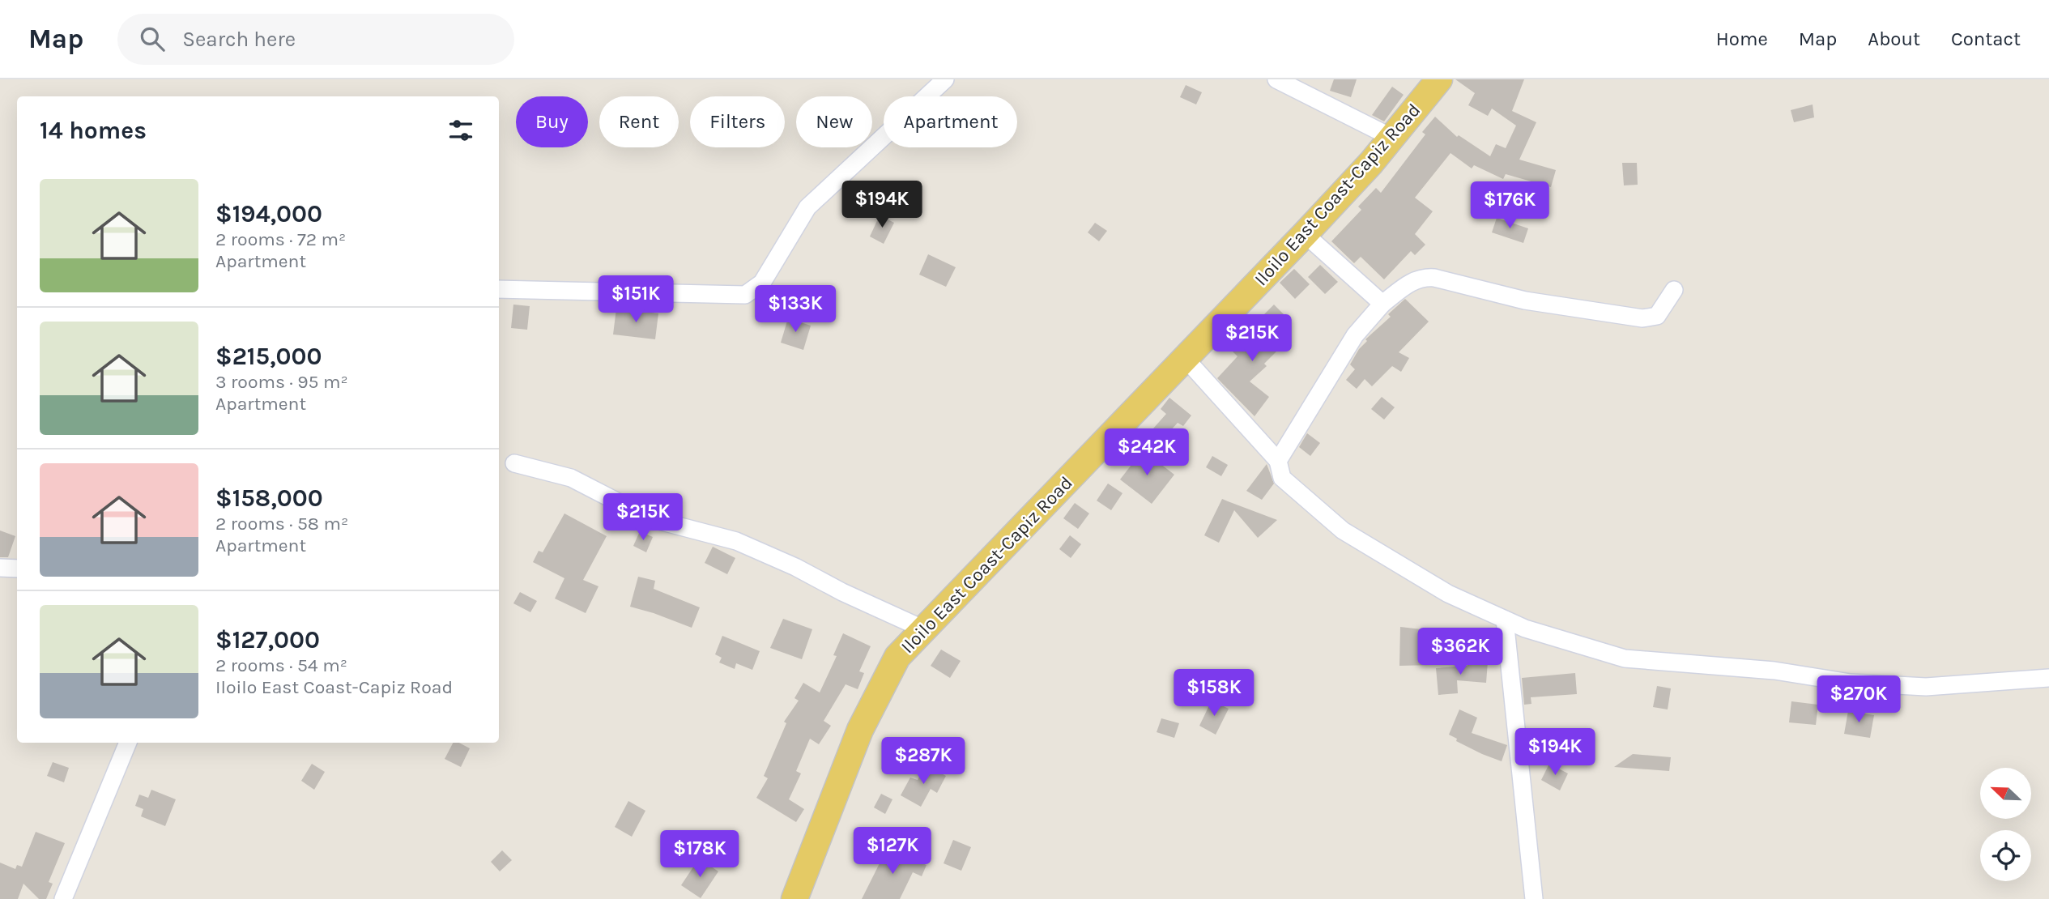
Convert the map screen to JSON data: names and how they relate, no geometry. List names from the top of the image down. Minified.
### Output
{"streets":{"main road":["Iloilo East Coast-Capiz Road"]},"north":"top left","page":{"header":"Map","search":"Search here","nav":["Home","Map","About","Contact"],"chip":["Buy","Rent","Filters","New","Apartment"],"heading":"14 homes","list":[{"name":"$194,000","note":"2 rooms · 72 m² · Apartment"},{"name":"$215,000","note":"3 rooms · 95 m² · Apartment"},{"name":"$158,000","note":"2 rooms · 58 m² · Apartment"},{"name":"$127,000","note":"2 rooms · 54 m² · Iloilo East Coast-Capiz Road"}],"price":["$194K","$176K","$151K","$133K","$215K","$242K","$215K","$362K","$158K","$270K","$194K","$287K","$127K","$178K"]}}
